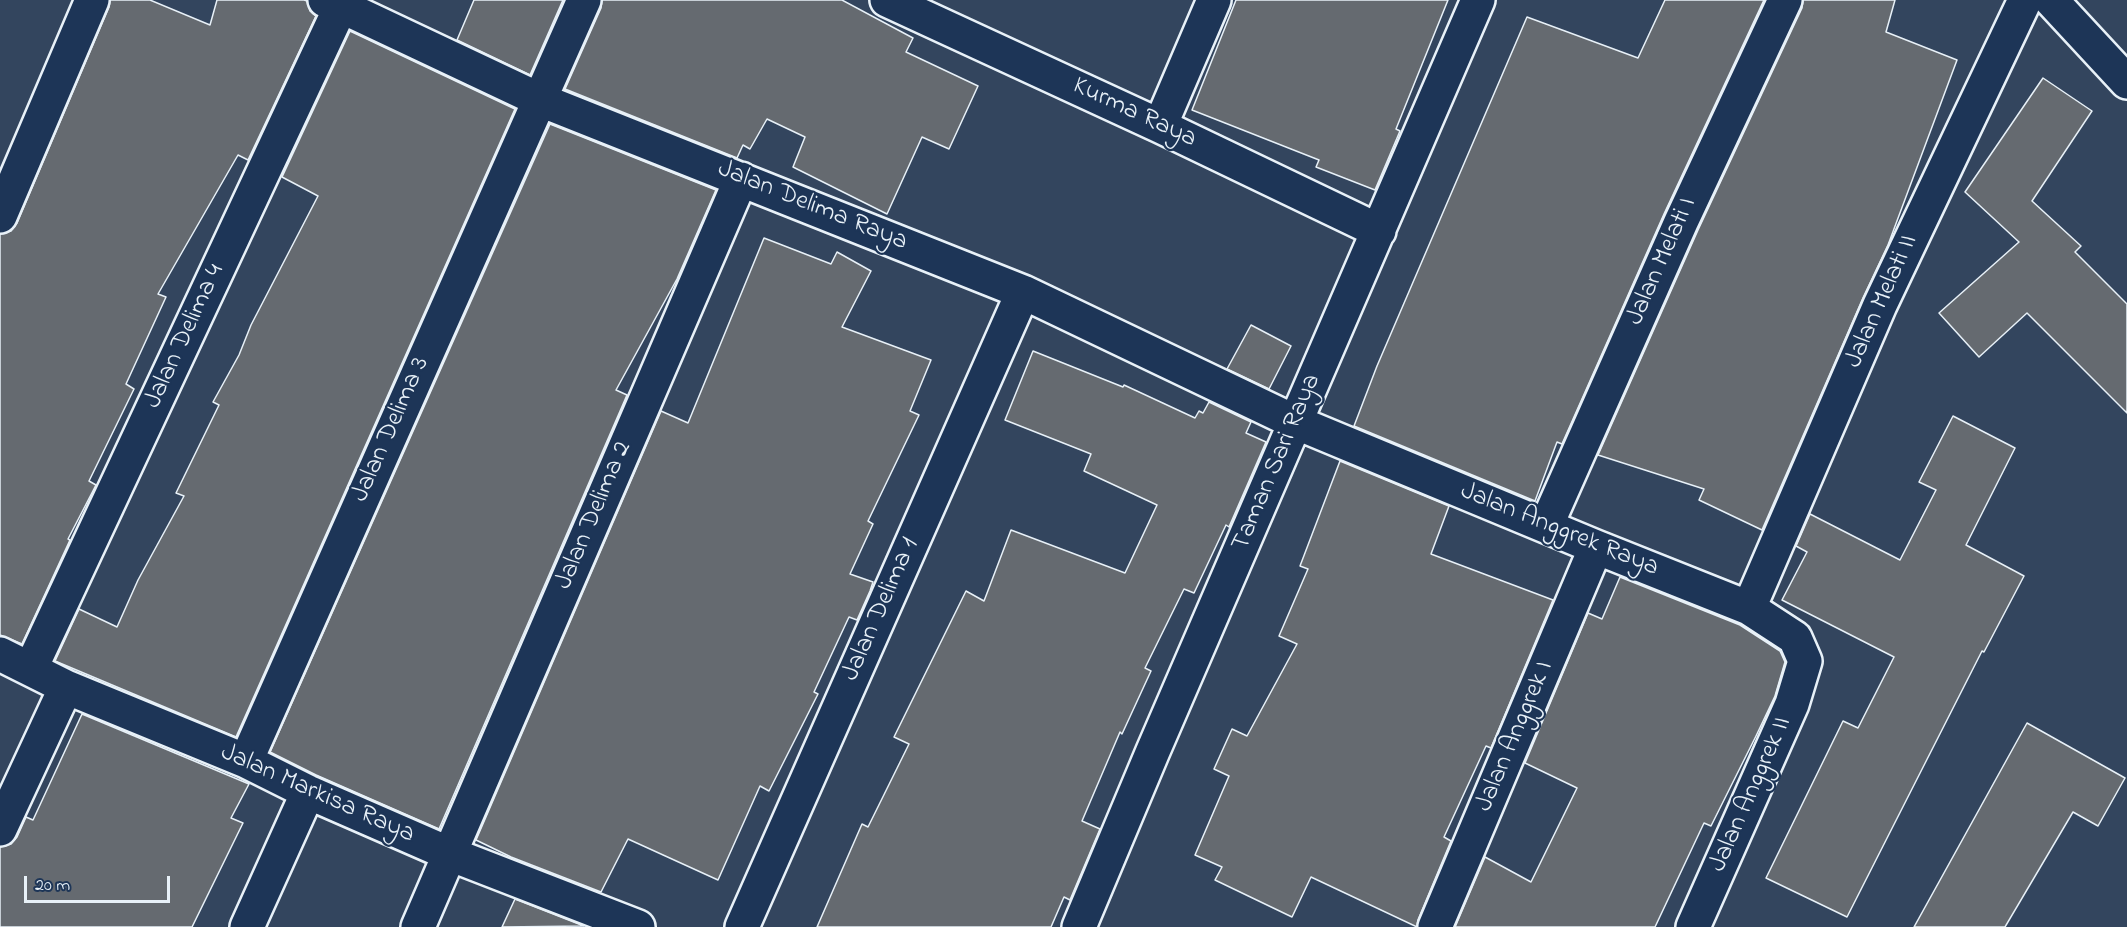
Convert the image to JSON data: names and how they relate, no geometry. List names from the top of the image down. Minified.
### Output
{"streets":{"street":["Kurma Raya","Jalan Delima Raya","Jalan Melati I","Jalan Melati II","Jalan Delima 4","Jalan Delima 3","Taman Sari Raya","Jalan Delima 2","Jalan Anggrek Raya","Jalan Delima 1","Jalan Anggrek I","Jalan Markisa Raya","Jalan Anggrek II"]},"crossings":[["Kurma Raya","Taman Sari Raya"],["Jalan Delima Raya","Jalan Delima 4"],["Jalan Delima Raya","Jalan Delima 3"],["Jalan Delima Raya","Taman Sari Raya"],["Jalan Delima Raya","Jalan Delima 2"],["Jalan Delima Raya","Jalan Anggrek Raya"],["Jalan Delima Raya","Jalan Delima 1"],["Jalan Melati I","Jalan Anggrek Raya"],["Jalan Melati II","Jalan Anggrek Raya"],["Jalan Delima 4","Jalan Markisa Raya"],["Jalan Delima 3","Jalan Markisa Raya"],["Taman Sari Raya","Jalan Anggrek Raya"],["Jalan Delima 2","Jalan Markisa Raya"],["Jalan Anggrek Raya","Jalan Anggrek I"],["Jalan Anggrek Raya","Jalan Anggrek II"]],"scale_bar":"20 m"}
